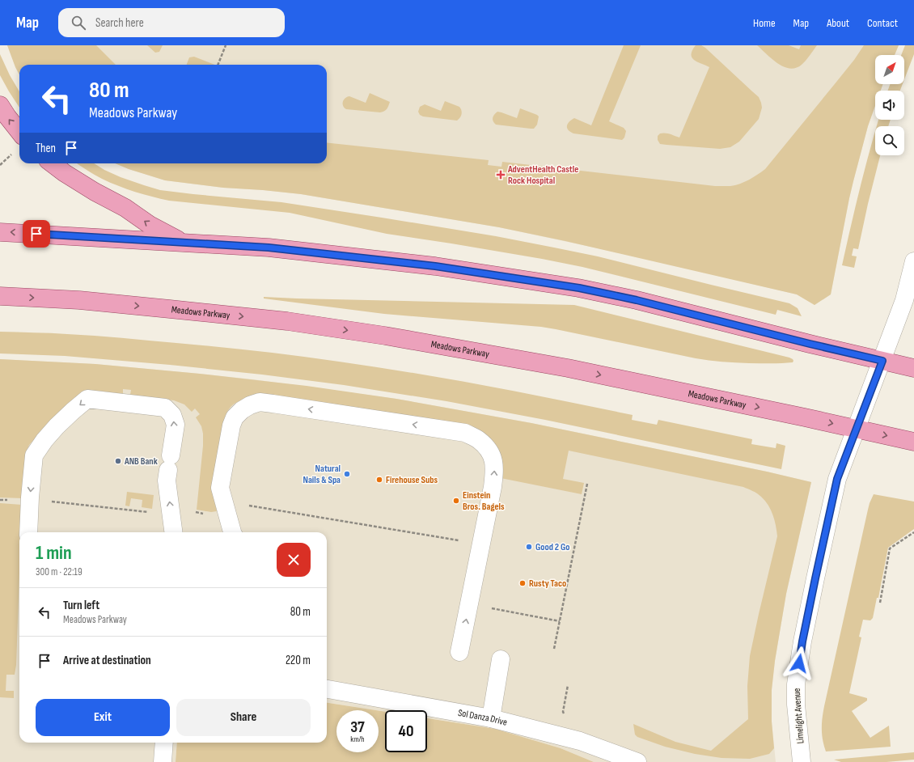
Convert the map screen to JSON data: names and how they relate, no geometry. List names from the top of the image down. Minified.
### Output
{"streets":{"main road":["Meadows Parkway"],"street":["Limelight Avenue","Sol Danza Drive"]},"crossings":[["Meadows Parkway","Limelight Avenue"]],"places":{"health":["AdventHealth Castle Rock Hospital"],"other":["ANB Bank","Natural Nails & Spa","Firehouse Subs","Einstein Bros. Bagels","Good 2 Go","Rusty Taco"]},"north":"top right","page":{"header":"Map","search":"Search here","nav":["Home","Map","About","Contact"],"turn":["80 m","Meadows Parkway"],"then":"Then","heading":["1 min","300 m · 22:19"],"list":[{"name":"Turn left","note":"Meadows Parkway","value":"80 m"},{"name":"Arrive at destination","value":"220 m"}],"buttons":["Exit","Share"],"speed":"37 km/h","limit":"40"}}
